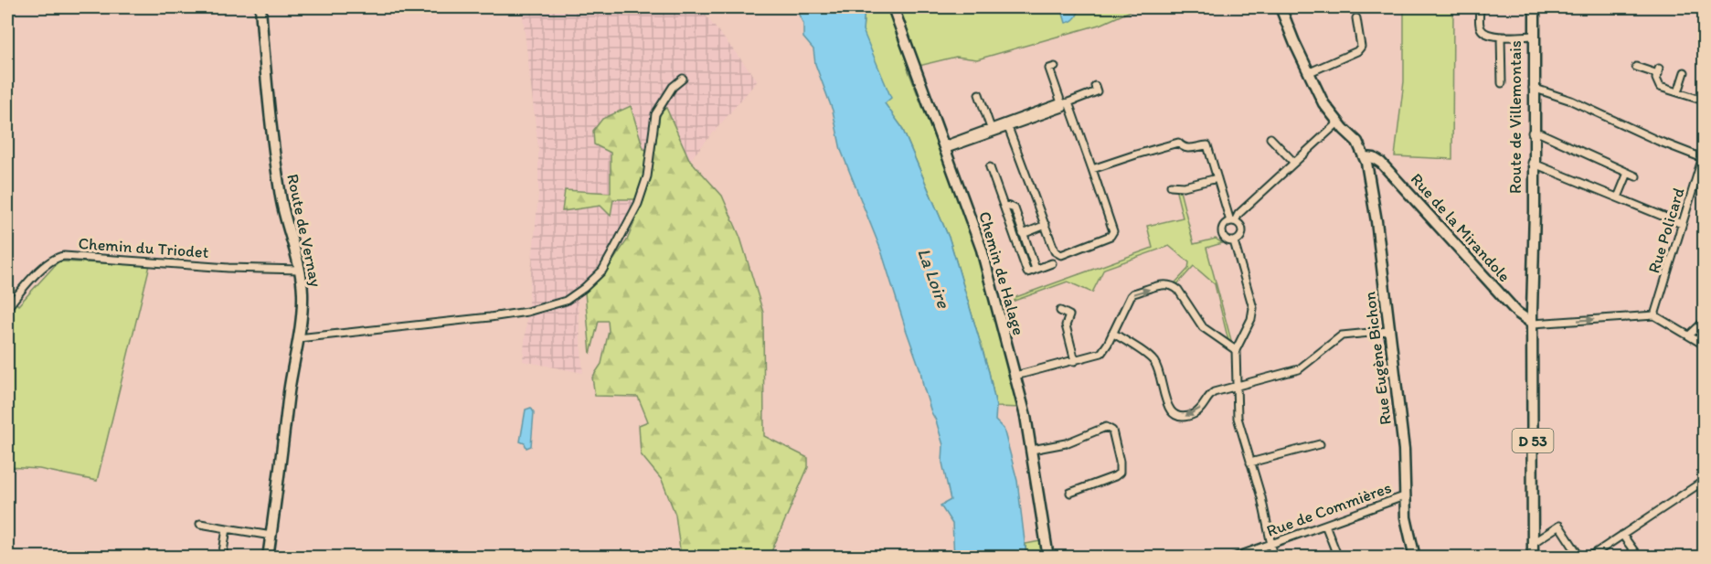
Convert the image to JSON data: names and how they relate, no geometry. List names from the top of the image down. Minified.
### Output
{"streets":{"street":["Route de Villemontais","Rue de la Mirandole","Route de Vernay","Rue Policard","Chemin du Triodet","Chemin de Halage","Rue Eugène Bichon","D 53","Rue de Commières"]},"crossings":[["Route de Villemontais","Rue de la Mirandole"],["Route de Villemontais","D 53"],["Rue de la Mirandole","Rue Eugène Bichon"],["Rue de la Mirandole","D 53"],["Route de Vernay","Chemin du Triodet"],["Rue Eugène Bichon","Rue de Commières"]],"water":["La Loire"]}
